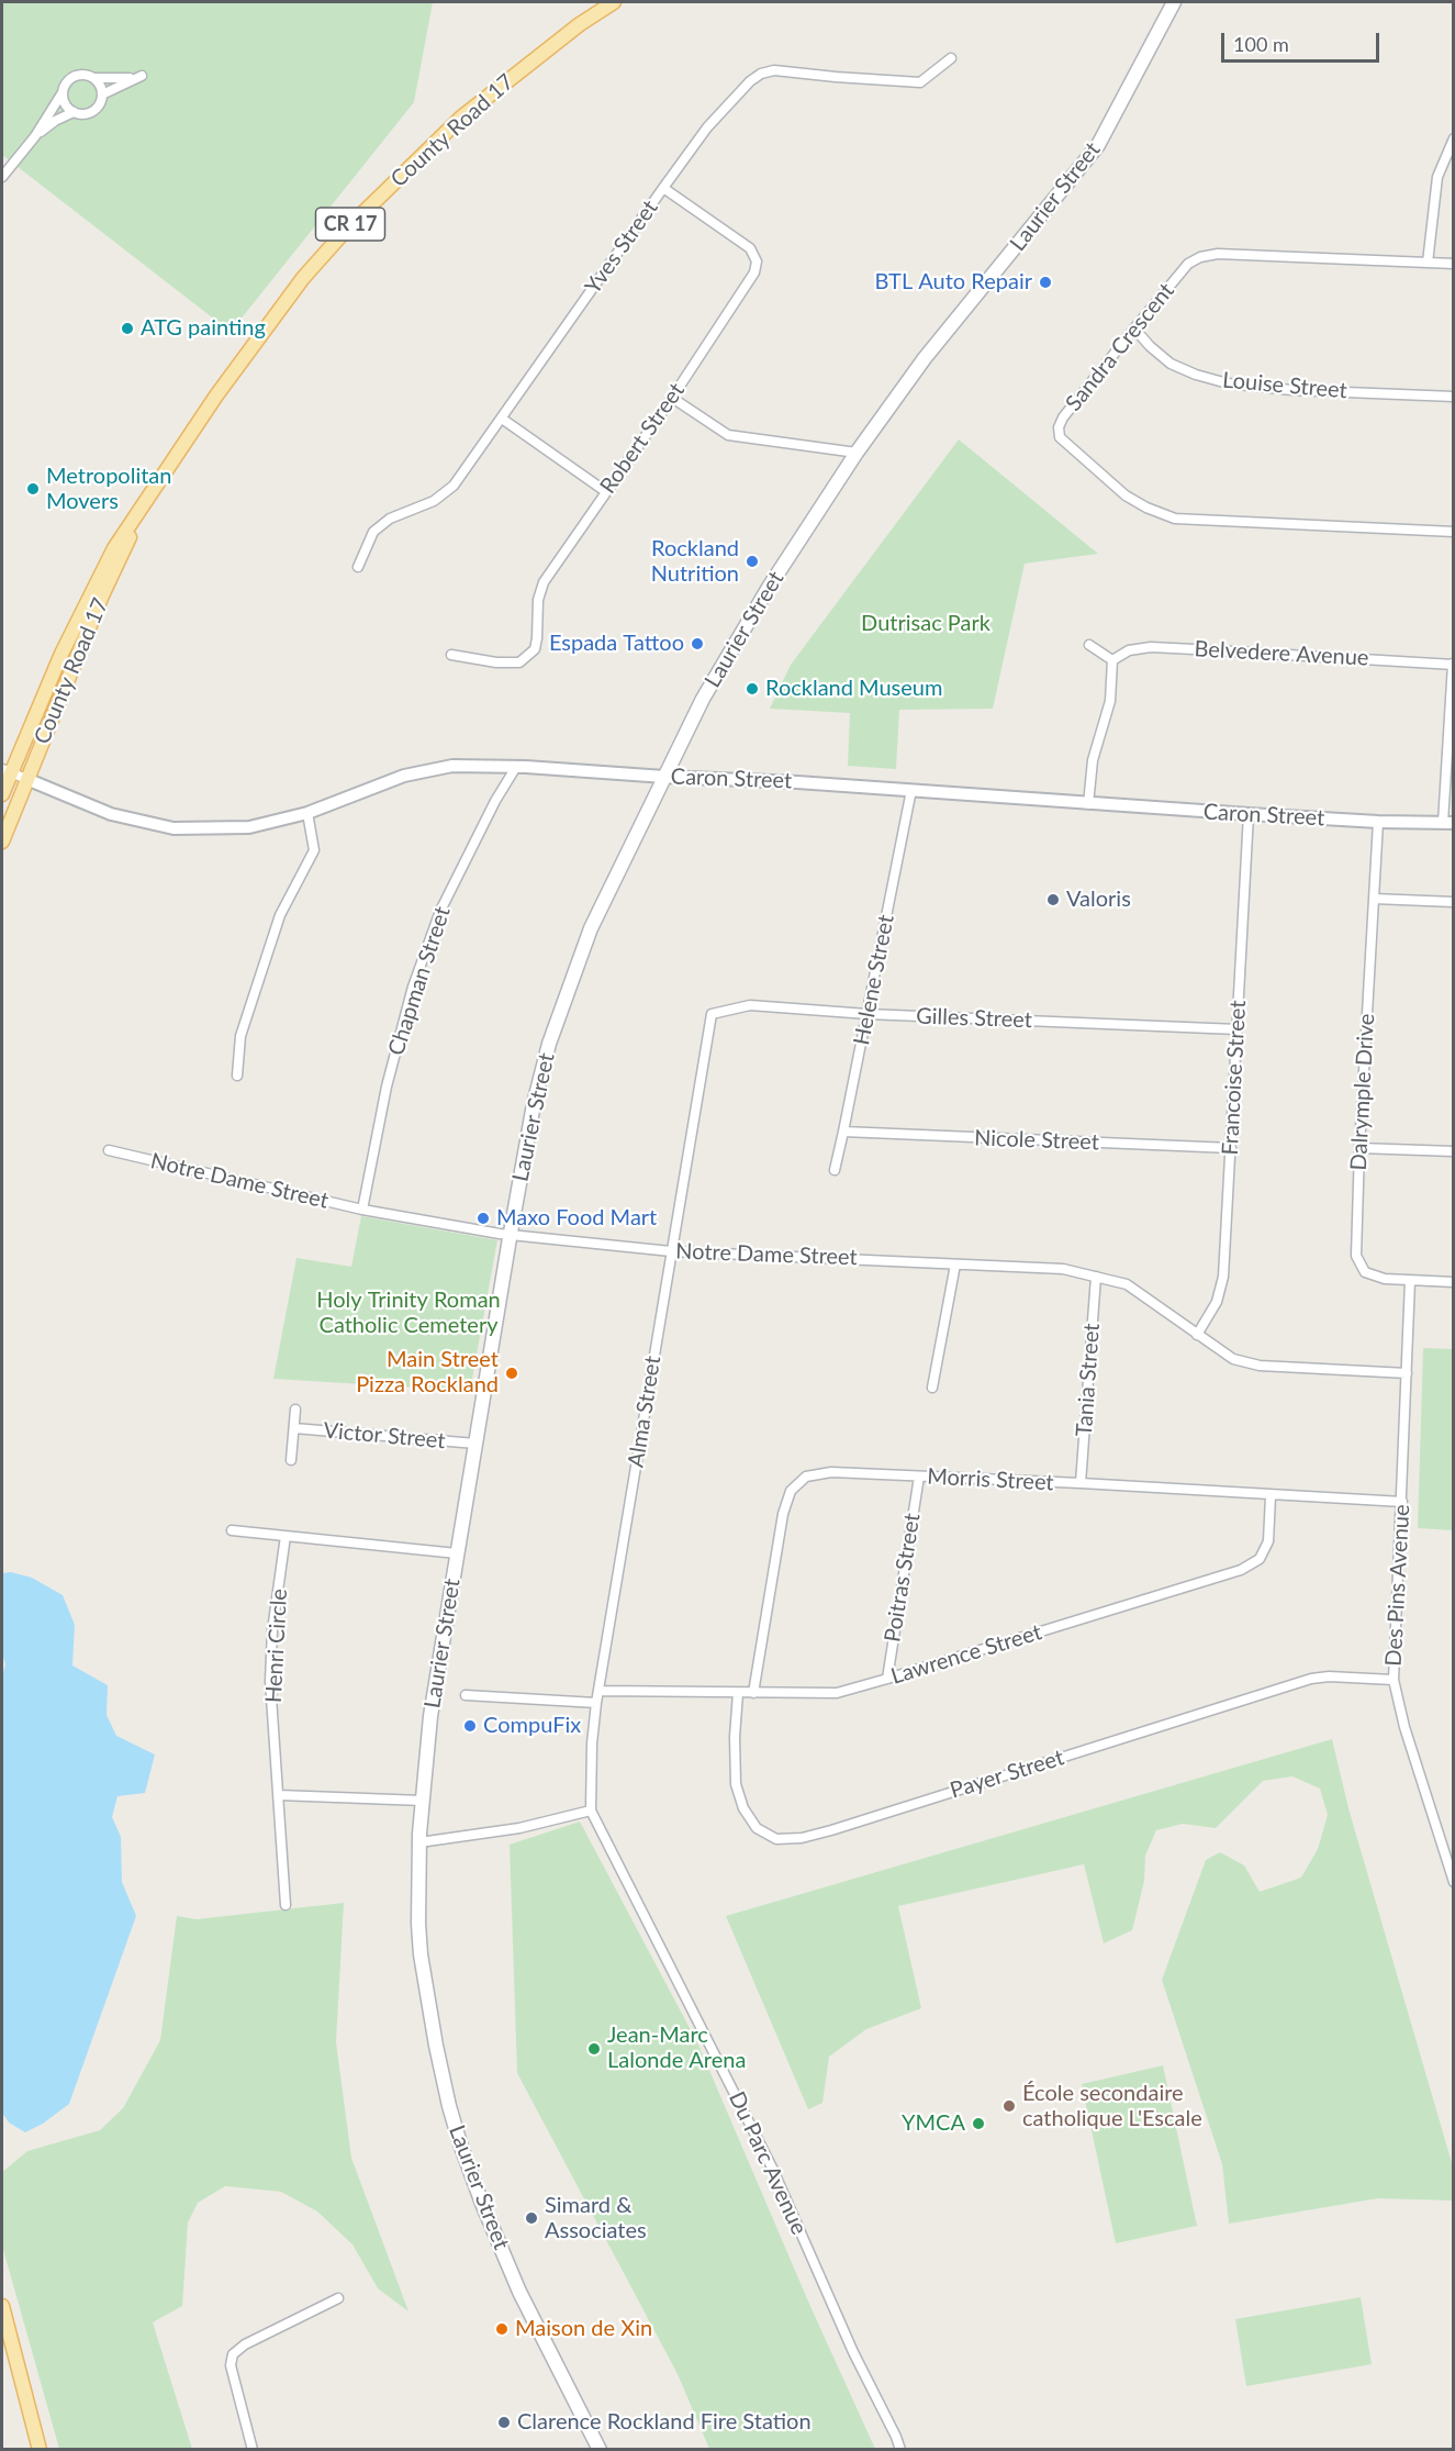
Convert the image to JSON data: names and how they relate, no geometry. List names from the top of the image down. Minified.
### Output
{"streets":{"main road":["County Road 17","Laurier Street","CR 17"],"street":["Yves Street","Sandra Crescent","Louise Street","Robert Street","Belvedere Avenue","Caron Street","Helene Street","Chapman Street","Gilles Street","Francoise Street","Dalrymple Drive","Nicole Street","Notre Dame Street","Tania Street","Alma Street","Victor Street","Morris Street","Poitras Street","Des Pins Avenue","Henri Circle","Lawrence Street","Payer Street","Du Parc Avenue"]},"crossings":[["County Road 17","Caron Street"],["Laurier Street","Caron Street"],["Laurier Street","Notre Dame Street"],["Laurier Street","Victor Street"],["Yves Street","Robert Street"],["Sandra Crescent","Louise Street"],["Caron Street","Helene Street"],["Caron Street","Chapman Street"],["Caron Street","Francoise Street"],["Caron Street","Dalrymple Drive"],["Helene Street","Gilles Street"],["Helene Street","Nicole Street"],["Chapman Street","Notre Dame Street"],["Gilles Street","Francoise Street"],["Gilles Street","Alma Street"],["Francoise Street","Nicole Street"],["Francoise Street","Notre Dame Street"],["Dalrymple Drive","Des Pins Avenue"],["Notre Dame Street","Tania Street"],["Notre Dame Street","Alma Street"],["Notre Dame Street","Des Pins Avenue"],["Tania Street","Morris Street"],["Alma Street","Lawrence Street"],["Alma Street","Du Parc Avenue"],["Morris Street","Poitras Street"],["Morris Street","Des Pins Avenue"],["Morris Street","Lawrence Street"],["Poitras Street","Lawrence Street"],["Des Pins Avenue","Payer Street"],["Lawrence Street","Payer Street"]],"parks":["Dutrisac Park","Holy Trinity Roman Catholic Cemetery"],"places":["BTL Auto Repair","ATG painting","Metropolitan Movers","Rockland Nutrition","Espada Tattoo","Rockland Museum","Valoris","Maxo Food Mart","Main Street Pizza Rockland","CompuFix","Jean-Marc Lalonde Arena","École secondaire catholique L'Escale","YMCA","Simard & Associates","Maison de Xin","Clarence Rockland Fire Station"],"scale_bar":"100 m"}
